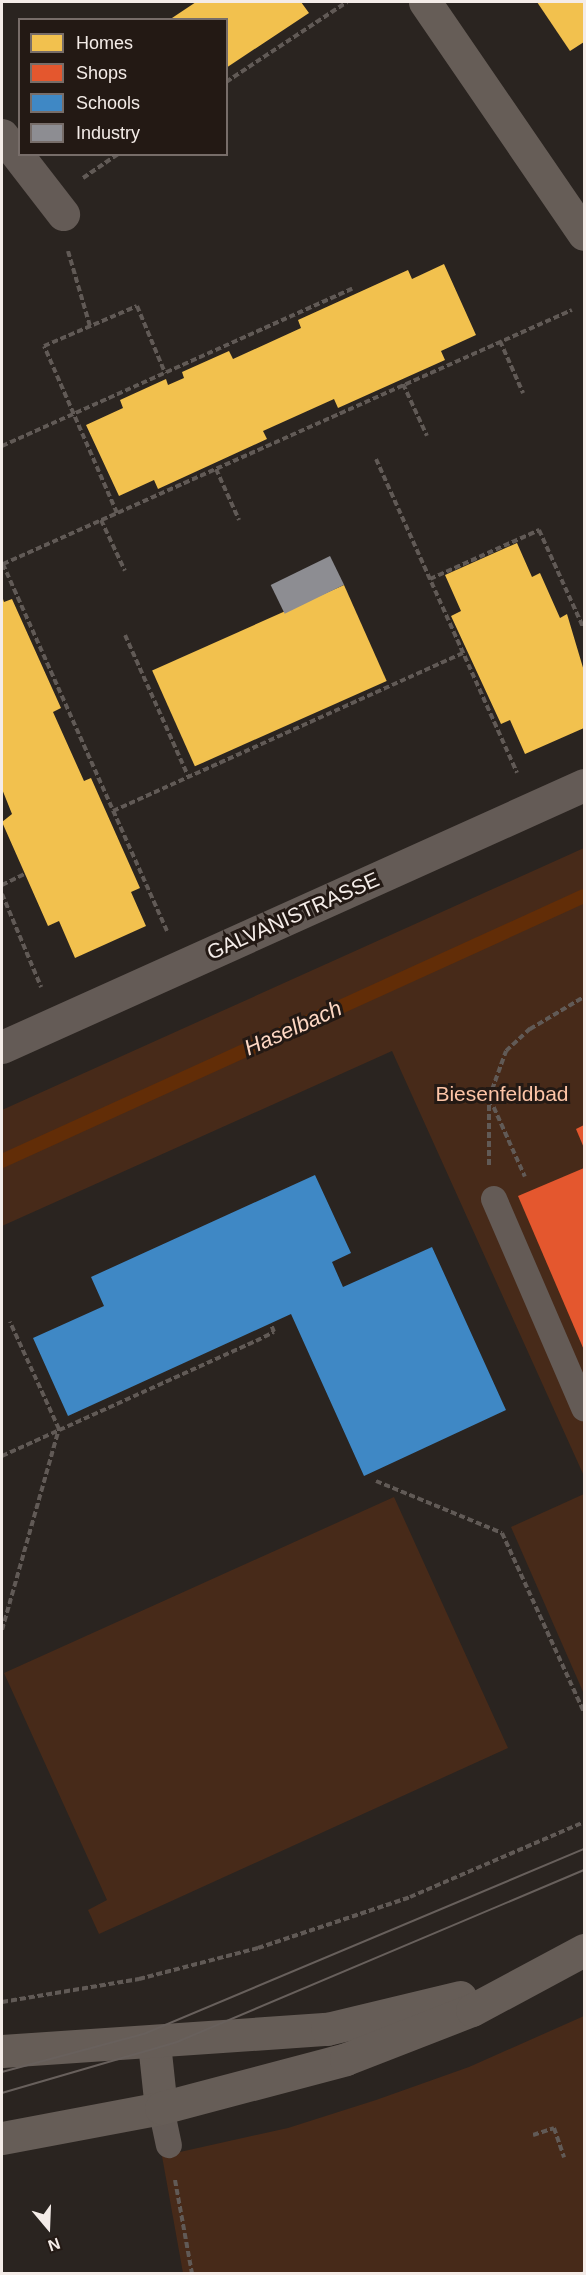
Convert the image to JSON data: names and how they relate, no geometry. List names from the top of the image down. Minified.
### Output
{"streets":{"street":["GALVANISTRASSE"]},"water":["Haselbach"],"parks":["Biesenfeldbad"],"legend":["Homes","Shops","Schools","Industry"],"north":"bottom"}
